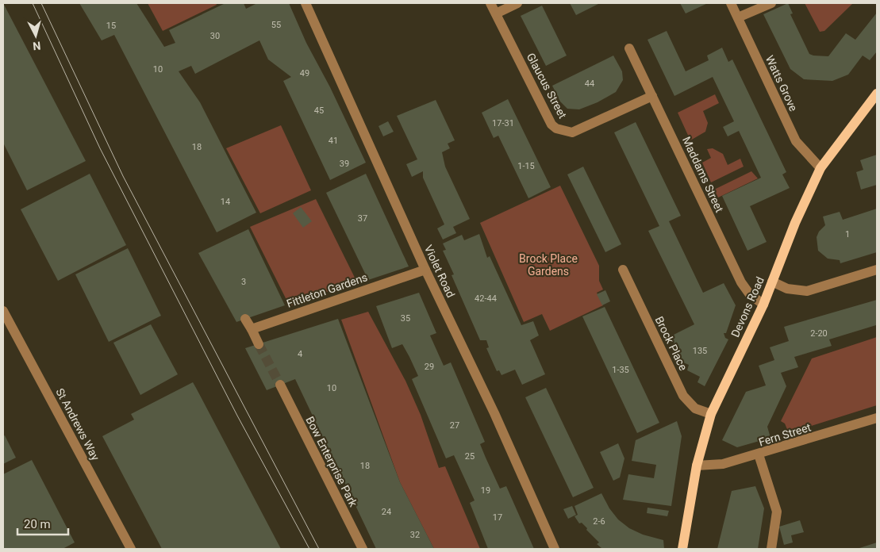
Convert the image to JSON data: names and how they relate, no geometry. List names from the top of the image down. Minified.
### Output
{"streets":{"main road":["Devons Road"],"street":["Watts Grove","Glaucus Street","Maddams Street","Violet Road","Fittleton Gardens","Brock Place","St Andrews Way","Fern Street","Bow Enterprise Park"]},"crossings":[["Watts Grove","Devons Road"],["Glaucus Street","Maddams Street"],["Maddams Street","Devons Road"],["Violet Road","Fittleton Gardens"],["Devons Road","Brock Place"],["Devons Road","Fern Street"]],"parks":["Brock Place Gardens"],"house_numbers":["55","15","30","10","49","44","45","17-31","41","18","39","1-15","14","37","1","3","42-44","35","2-20","135","4","29","1-35","10","27","25","18","19","24","17","2-6","32"],"scale_bar":"20 m","north":"bottom"}
